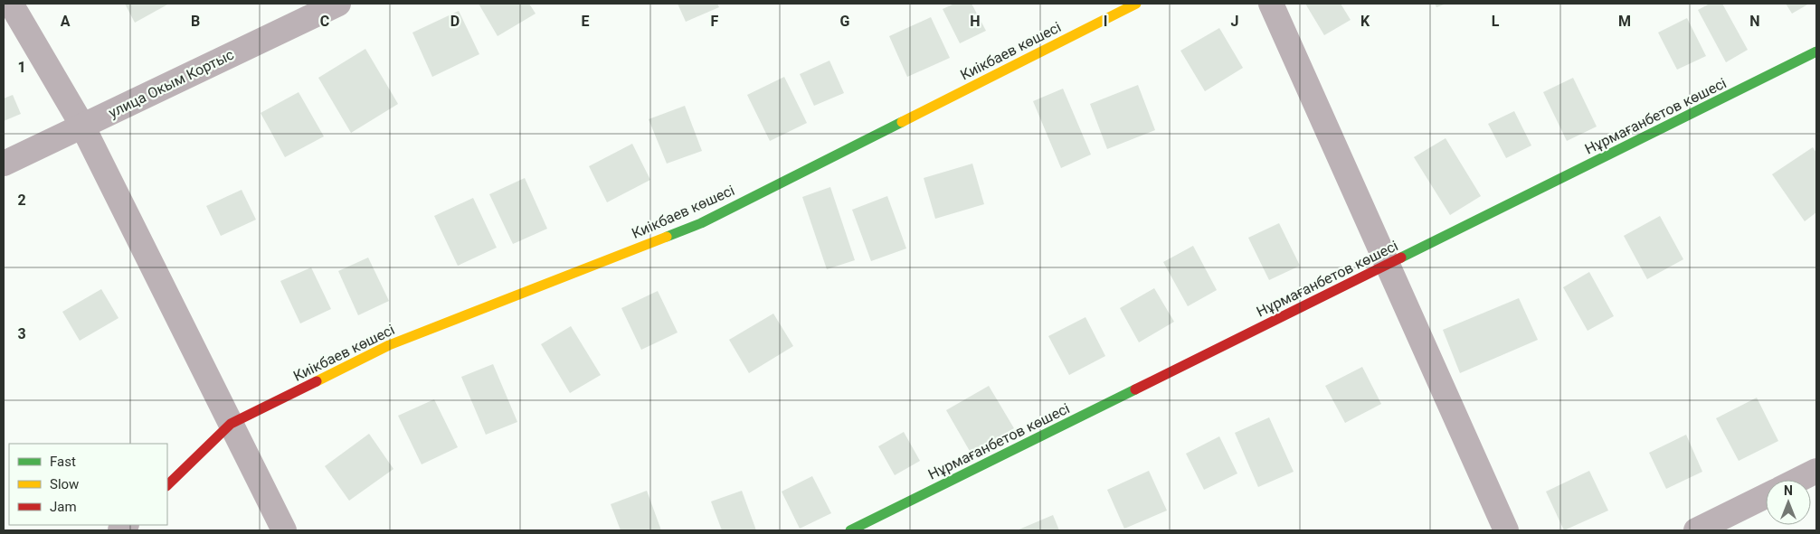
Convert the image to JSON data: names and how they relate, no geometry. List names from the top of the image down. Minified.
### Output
{"streets":{"street":["Киікбаев көшесі","улица Окым Кортыс","Нұрмағанбетов көшесі"]},"legend":["Fast","Slow","Jam"],"north":"top","grid":{"columns":["A","B","C","D","E","F","G","H","I","J","K","L","M","N"],"rows":["1","2","3"]}}
